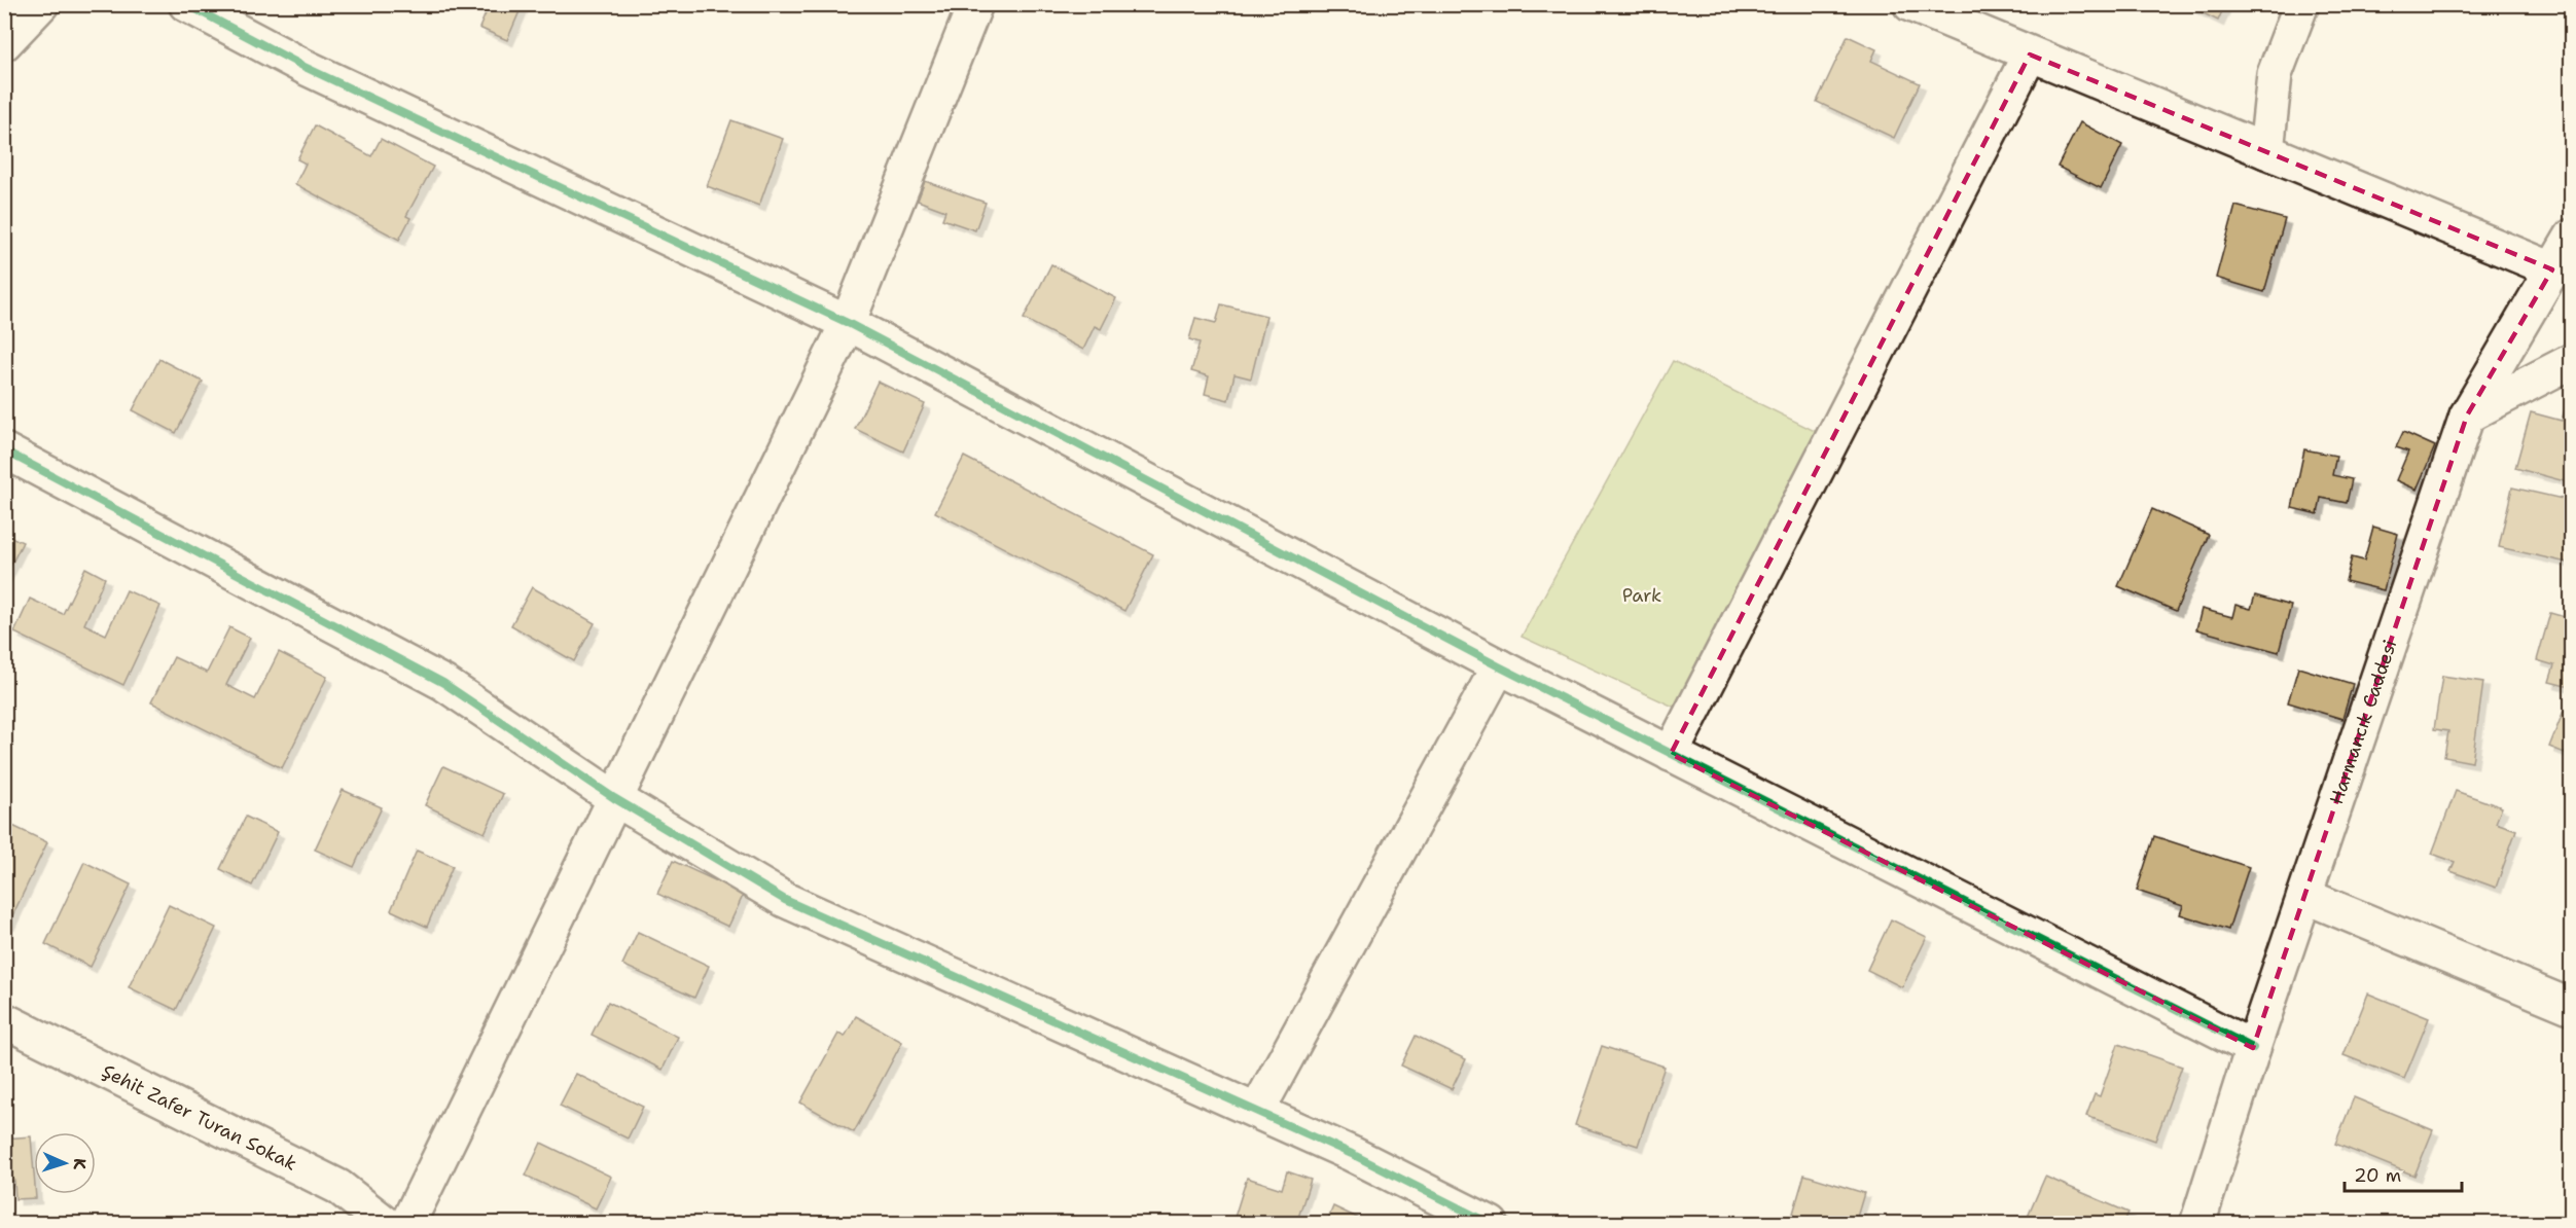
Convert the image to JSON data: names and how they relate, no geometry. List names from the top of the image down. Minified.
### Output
{"streets":{"street":["Harmancık Caddesi","Şehit Zafer Turan Sokak"]},"parks":["Park"],"scale_bar":"20 m","north":"right"}
